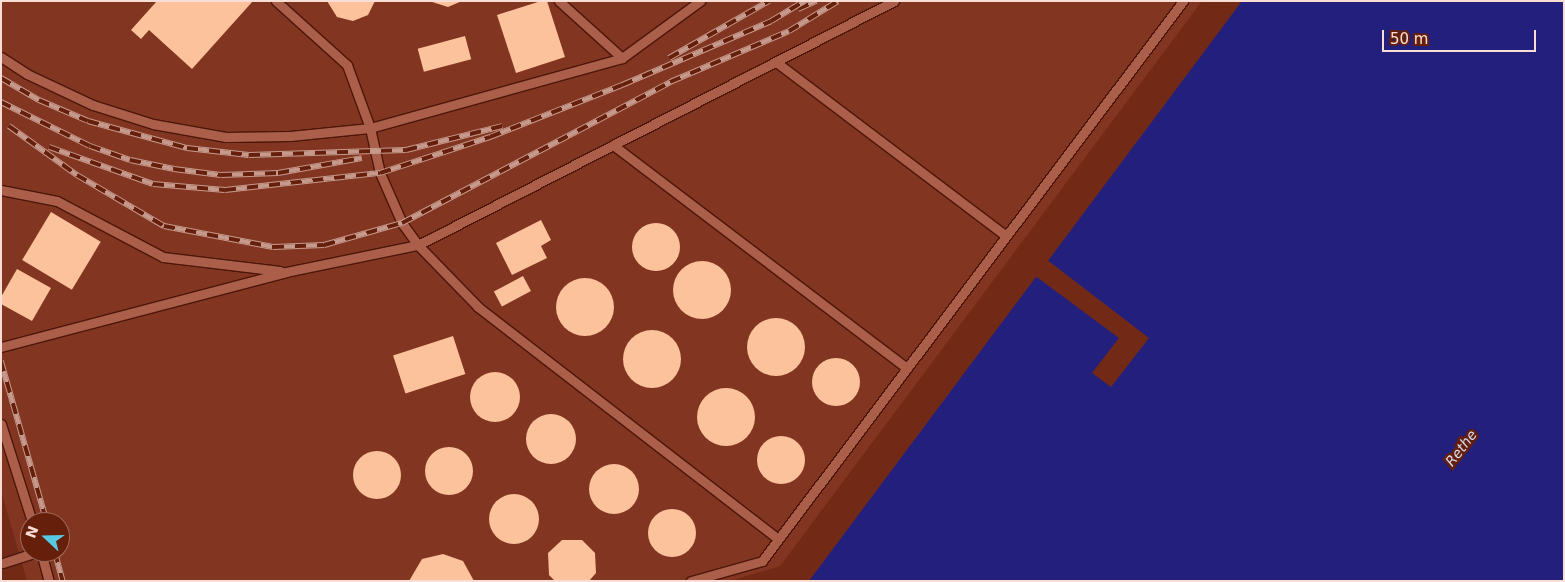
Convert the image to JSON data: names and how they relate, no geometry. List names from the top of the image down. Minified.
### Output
{"water":["Rethe"],"scale_bar":"50 m","north":"left"}
